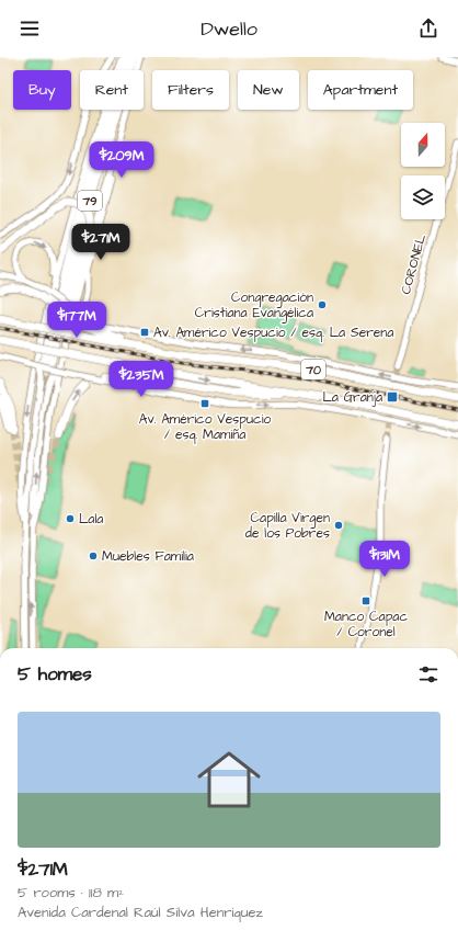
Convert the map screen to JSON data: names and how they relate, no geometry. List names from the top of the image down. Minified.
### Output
{"streets":{"highway":["79","70"],"main road":["CORONEL"]},"places":{"other":["Congregación Cristiana Evangélica","Lala","Capilla Virgen de los Pobres","Muebles Familia"],"transit":["Av. Américo Vespucio / esq. La Serena","La Granja","Av. Américo Vespucio / esq. Mamiña","Manco Capac / Coronel"]},"north":"top","page":{"header":"Dwello","chip":["Buy","Rent","Filters","New","Apartment"],"price":["$209M","$271M","$177M","$235M","$131M"],"heading":"5 homes","list":[{"name":"$271M","note":"5 rooms · 118 m² · Avenida Cardenal Raúl Silva Henríquez"}]}}
